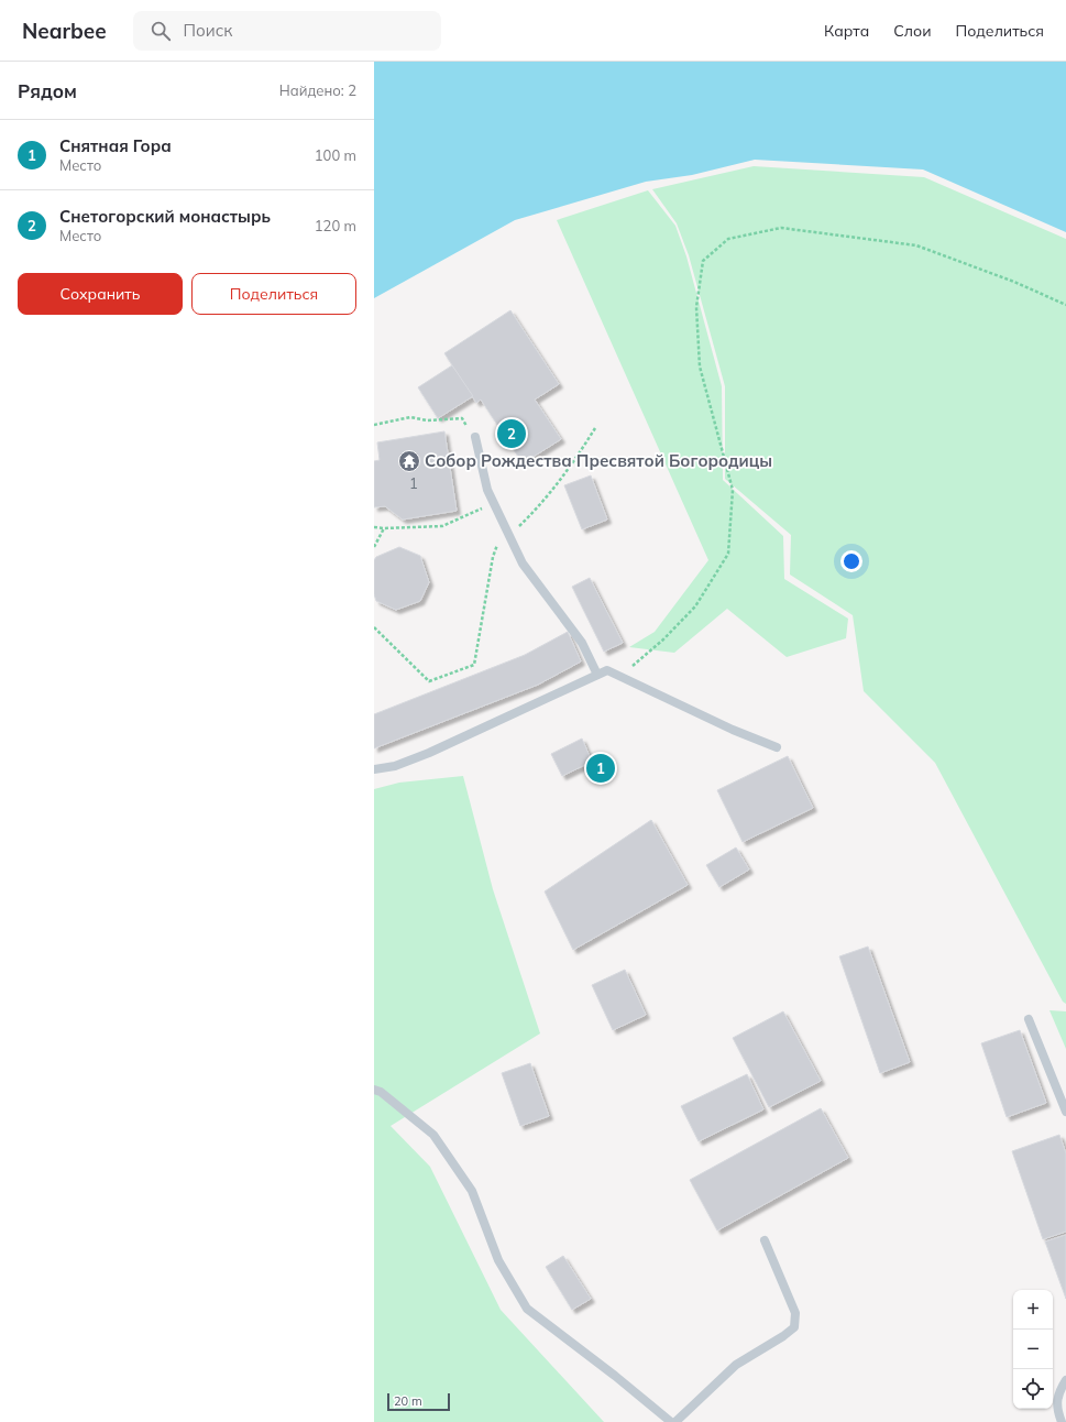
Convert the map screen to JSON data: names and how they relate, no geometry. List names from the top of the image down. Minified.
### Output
{"places":{"temple":["Собор Рождества Пресвятой Богородицы"]},"house_numbers":["1"],"scale_bar":"20 m","page":{"header":"Nearbee","search":"Поиск","nav":["Карта","Слои","Поделиться"],"heading":["Рядом","Найдено: 2"],"list":[{"mark":"1","name":"Снятная Гора","note":"Место","value":"100 m"},{"mark":"2","name":"Снетогорский монастырь","note":"Место","value":"120 m"}],"buttons":["Сохранить","Поделиться"],"pins":["2","1"],"map_buttons":["+","−"],"scale":"20 m"}}
